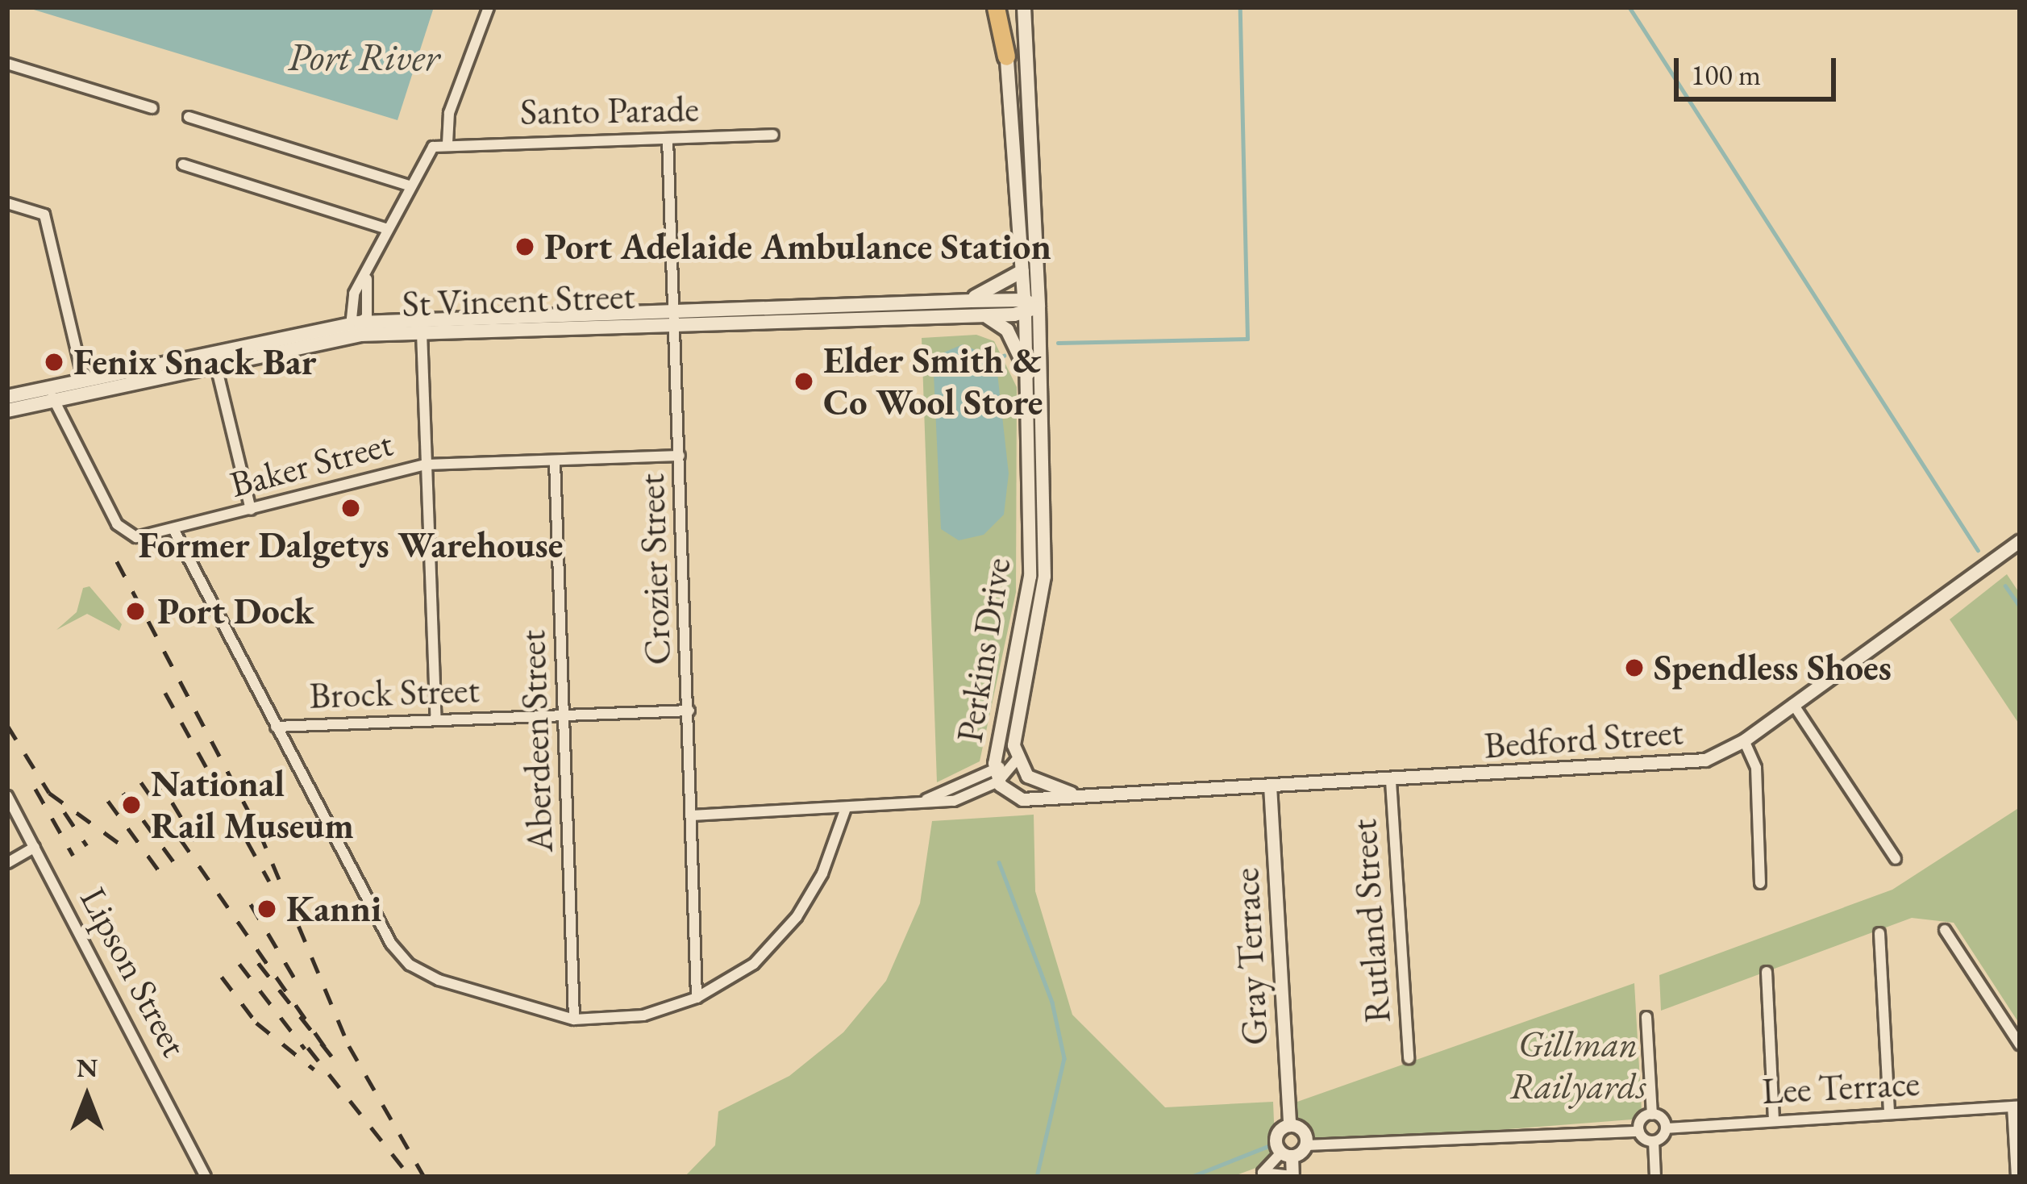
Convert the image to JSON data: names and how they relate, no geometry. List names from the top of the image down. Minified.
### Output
{"streets":{"main road":["St Vincent Street","Perkins Drive"],"street":["Santo Parade","Baker Street","Crozier Street","Brock Street","Bedford Street","Aberdeen Street","Rutland Street","Gray Terrace","Lipson Street","Lee Terrace"]},"crossings":[["Santo Parade","Crozier Street"],["St Vincent Street","Baker Street"],["St Vincent Street","Crozier Street"],["St Vincent Street","Perkins Drive"],["Baker Street","Crozier Street"],["Baker Street","Aberdeen Street"],["Crozier Street","Brock Street"],["Perkins Drive","Bedford Street"],["Brock Street","Aberdeen Street"],["Bedford Street","Rutland Street"],["Bedford Street","Gray Terrace"]],"water":["Port River"],"parks":["Gillman Railyards"],"places":["Port Adelaide Ambulance Station","Fenix Snack Bar","Elder Smith & Co Wool Store","Former Dalgetys Warehouse","Port Dock","Spendless Shoes","National Rail Museum","Kanni"],"scale_bar":"100 m","north":"top"}
